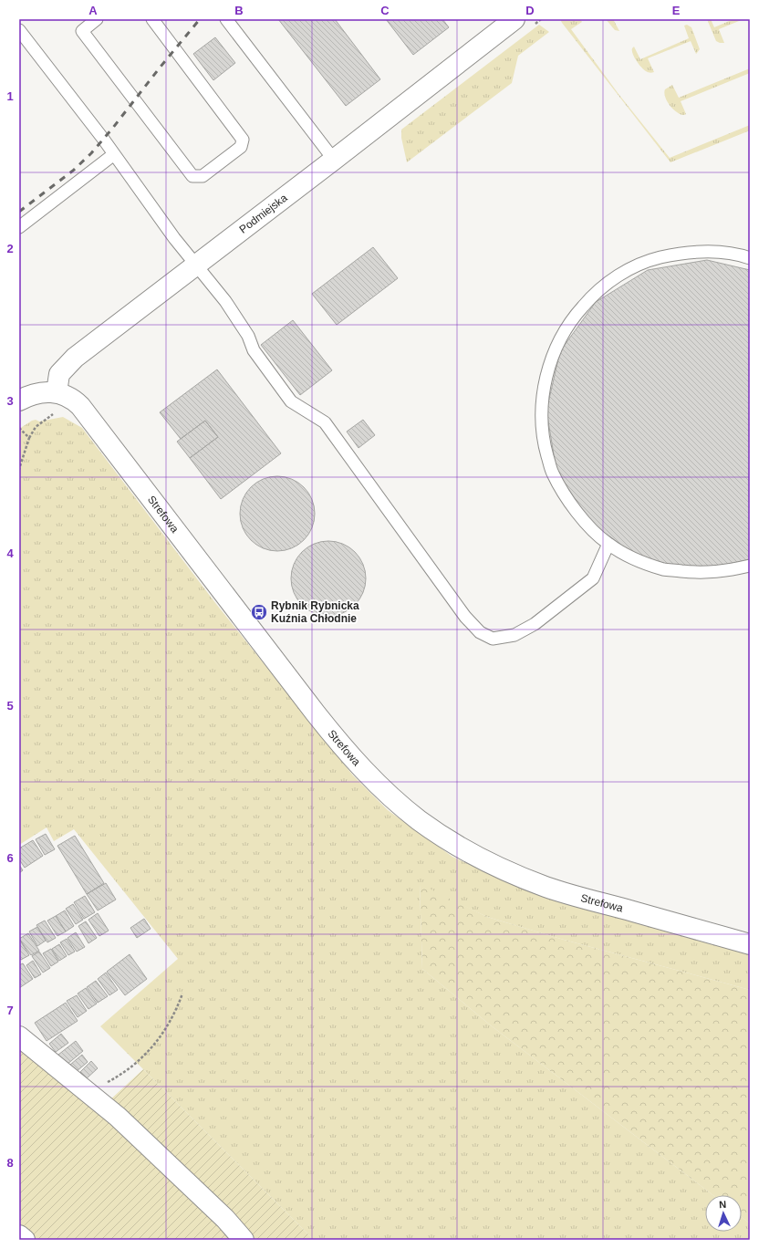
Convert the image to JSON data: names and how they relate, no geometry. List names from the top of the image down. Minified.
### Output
{"streets":{"street":["Podmiejska","Strefowa"]},"crossings":[["Podmiejska","Strefowa"]],"places":{"bus stop":["Rybnik Rybnicka Kuźnia Chłodnie"]},"north":"top","grid":{"columns":["A","B","C","D","E"],"rows":["1","2","3","4","5","6","7","8"]}}
